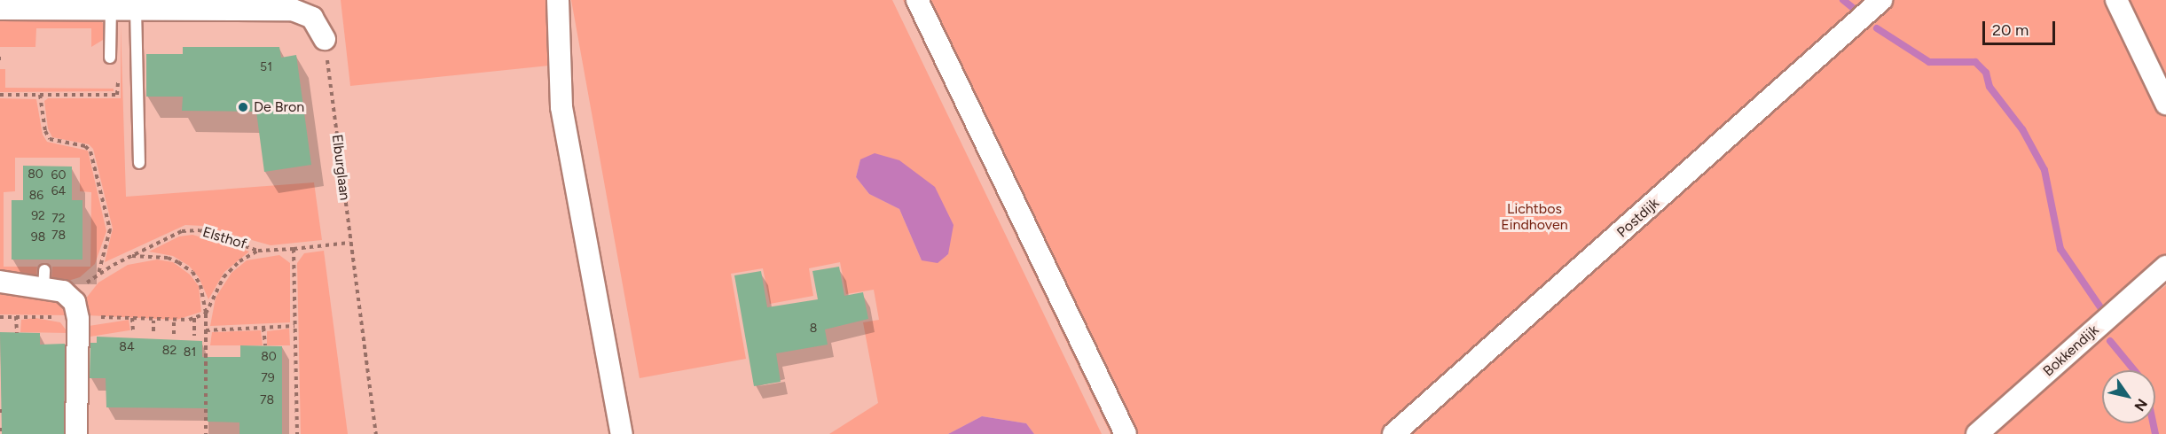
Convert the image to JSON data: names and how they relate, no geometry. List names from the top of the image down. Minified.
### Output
{"streets":{"street":["Postdijk","Bokkendijk"],"path":["Elburglaan","Elsthof"]},"crossings":[["Elburglaan","Elsthof"]],"parks":["Lichtbos Eindhoven"],"places":["De Bron"],"house_numbers":["51","80","60","64","86","92","72","78","98","8","84","82","81","80","79","78"],"scale_bar":"20 m","north":"bottom right"}
